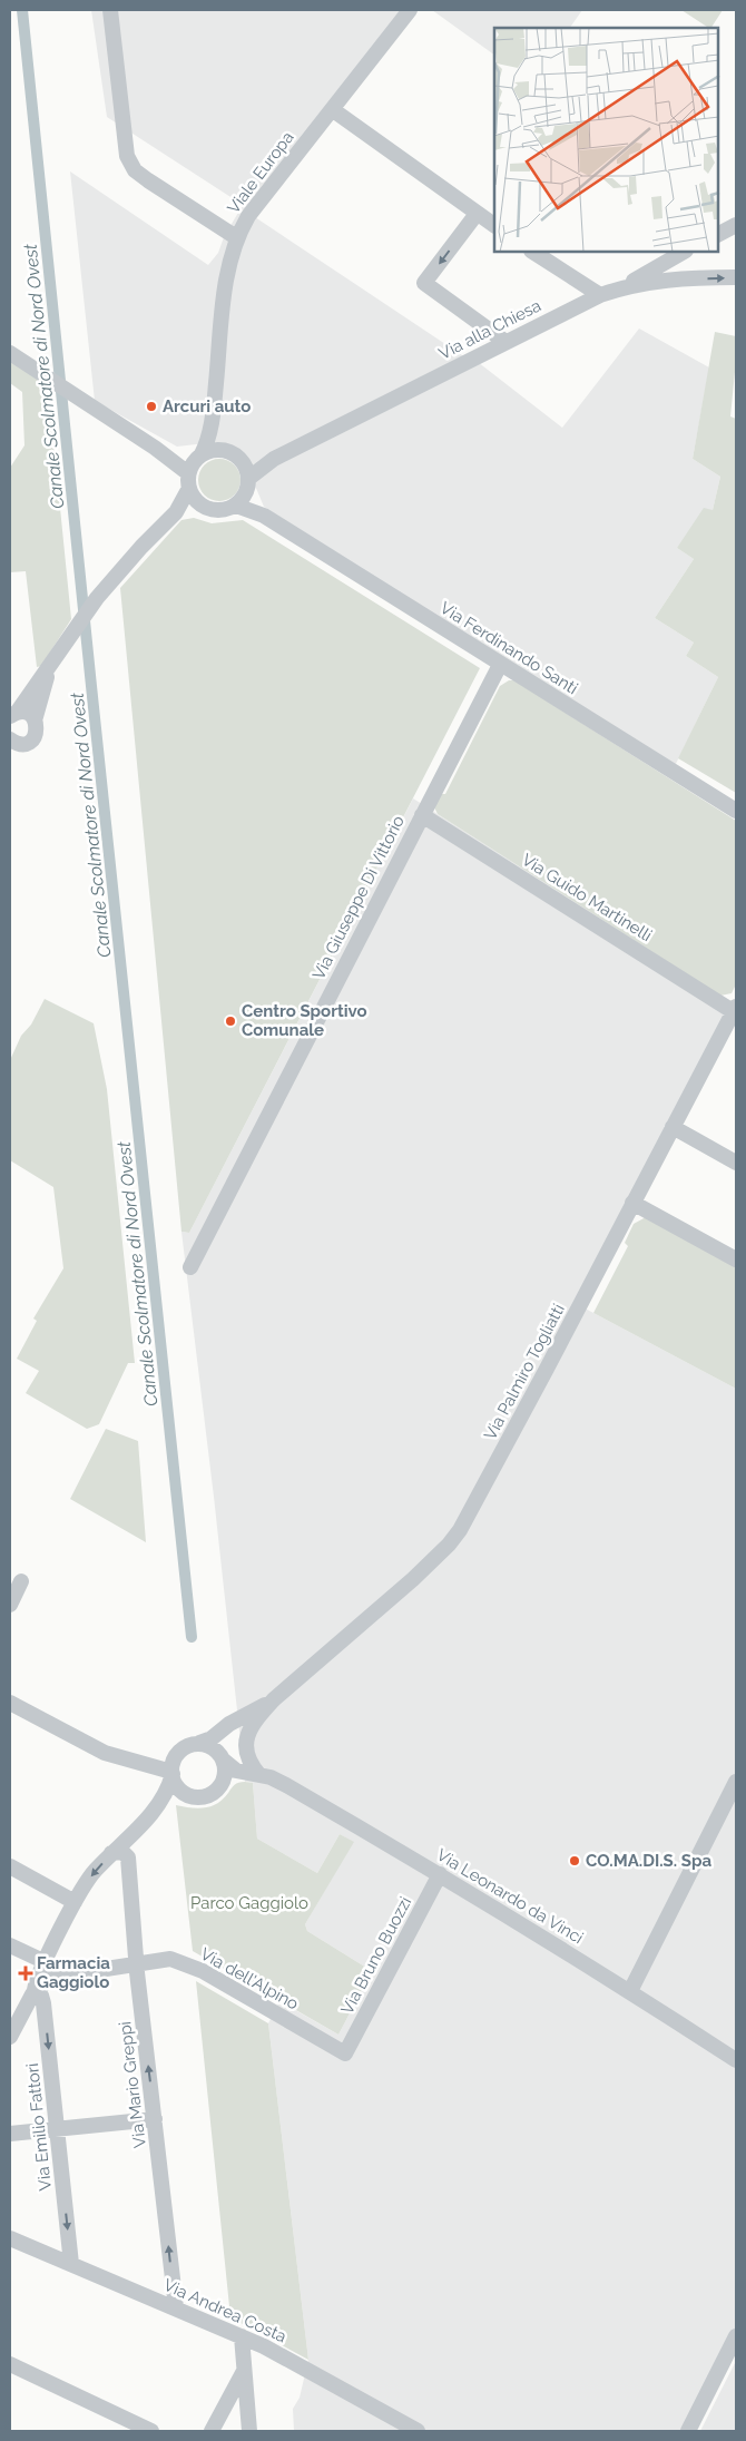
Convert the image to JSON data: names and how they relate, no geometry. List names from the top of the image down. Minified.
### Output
{"streets":{"street":["Viale Europa","Via alla Chiesa","Via Ferdinando Santi","Via Giuseppe Di Vittorio","Via Guido Martinelli","Via Palmiro Togliatti","Via Leonardo da Vinci","Via Bruno Buozzi","Via dell'Alpino","Via Mario Greppi","Via Emilio Fattori","Via Andrea Costa"]},"crossings":[["Viale Europa","Via alla Chiesa"],["Viale Europa","Via Ferdinando Santi"],["Via alla Chiesa","Via Ferdinando Santi"],["Via Ferdinando Santi","Via Giuseppe Di Vittorio"],["Via Giuseppe Di Vittorio","Via Guido Martinelli"],["Via Guido Martinelli","Via Palmiro Togliatti"],["Via Palmiro Togliatti","Via Leonardo da Vinci"],["Via Leonardo da Vinci","Via Bruno Buozzi"],["Via Bruno Buozzi","Via dell'Alpino"],["Via dell'Alpino","Via Mario Greppi"],["Via dell'Alpino","Via Emilio Fattori"],["Via Mario Greppi","Via Andrea Costa"],["Via Emilio Fattori","Via Andrea Costa"]],"one_way":["Via Mario Greppi","Via Emilio Fattori"],"water":["Canale Scolmatore di Nord Ovest"],"parks":["Parco Gaggiolo"],"places":{"other":["Arcuri auto","Centro Sportivo Comunale","CO.MA.DI.S. Spa"],"health":["Farmacia Gaggiolo"]}}
